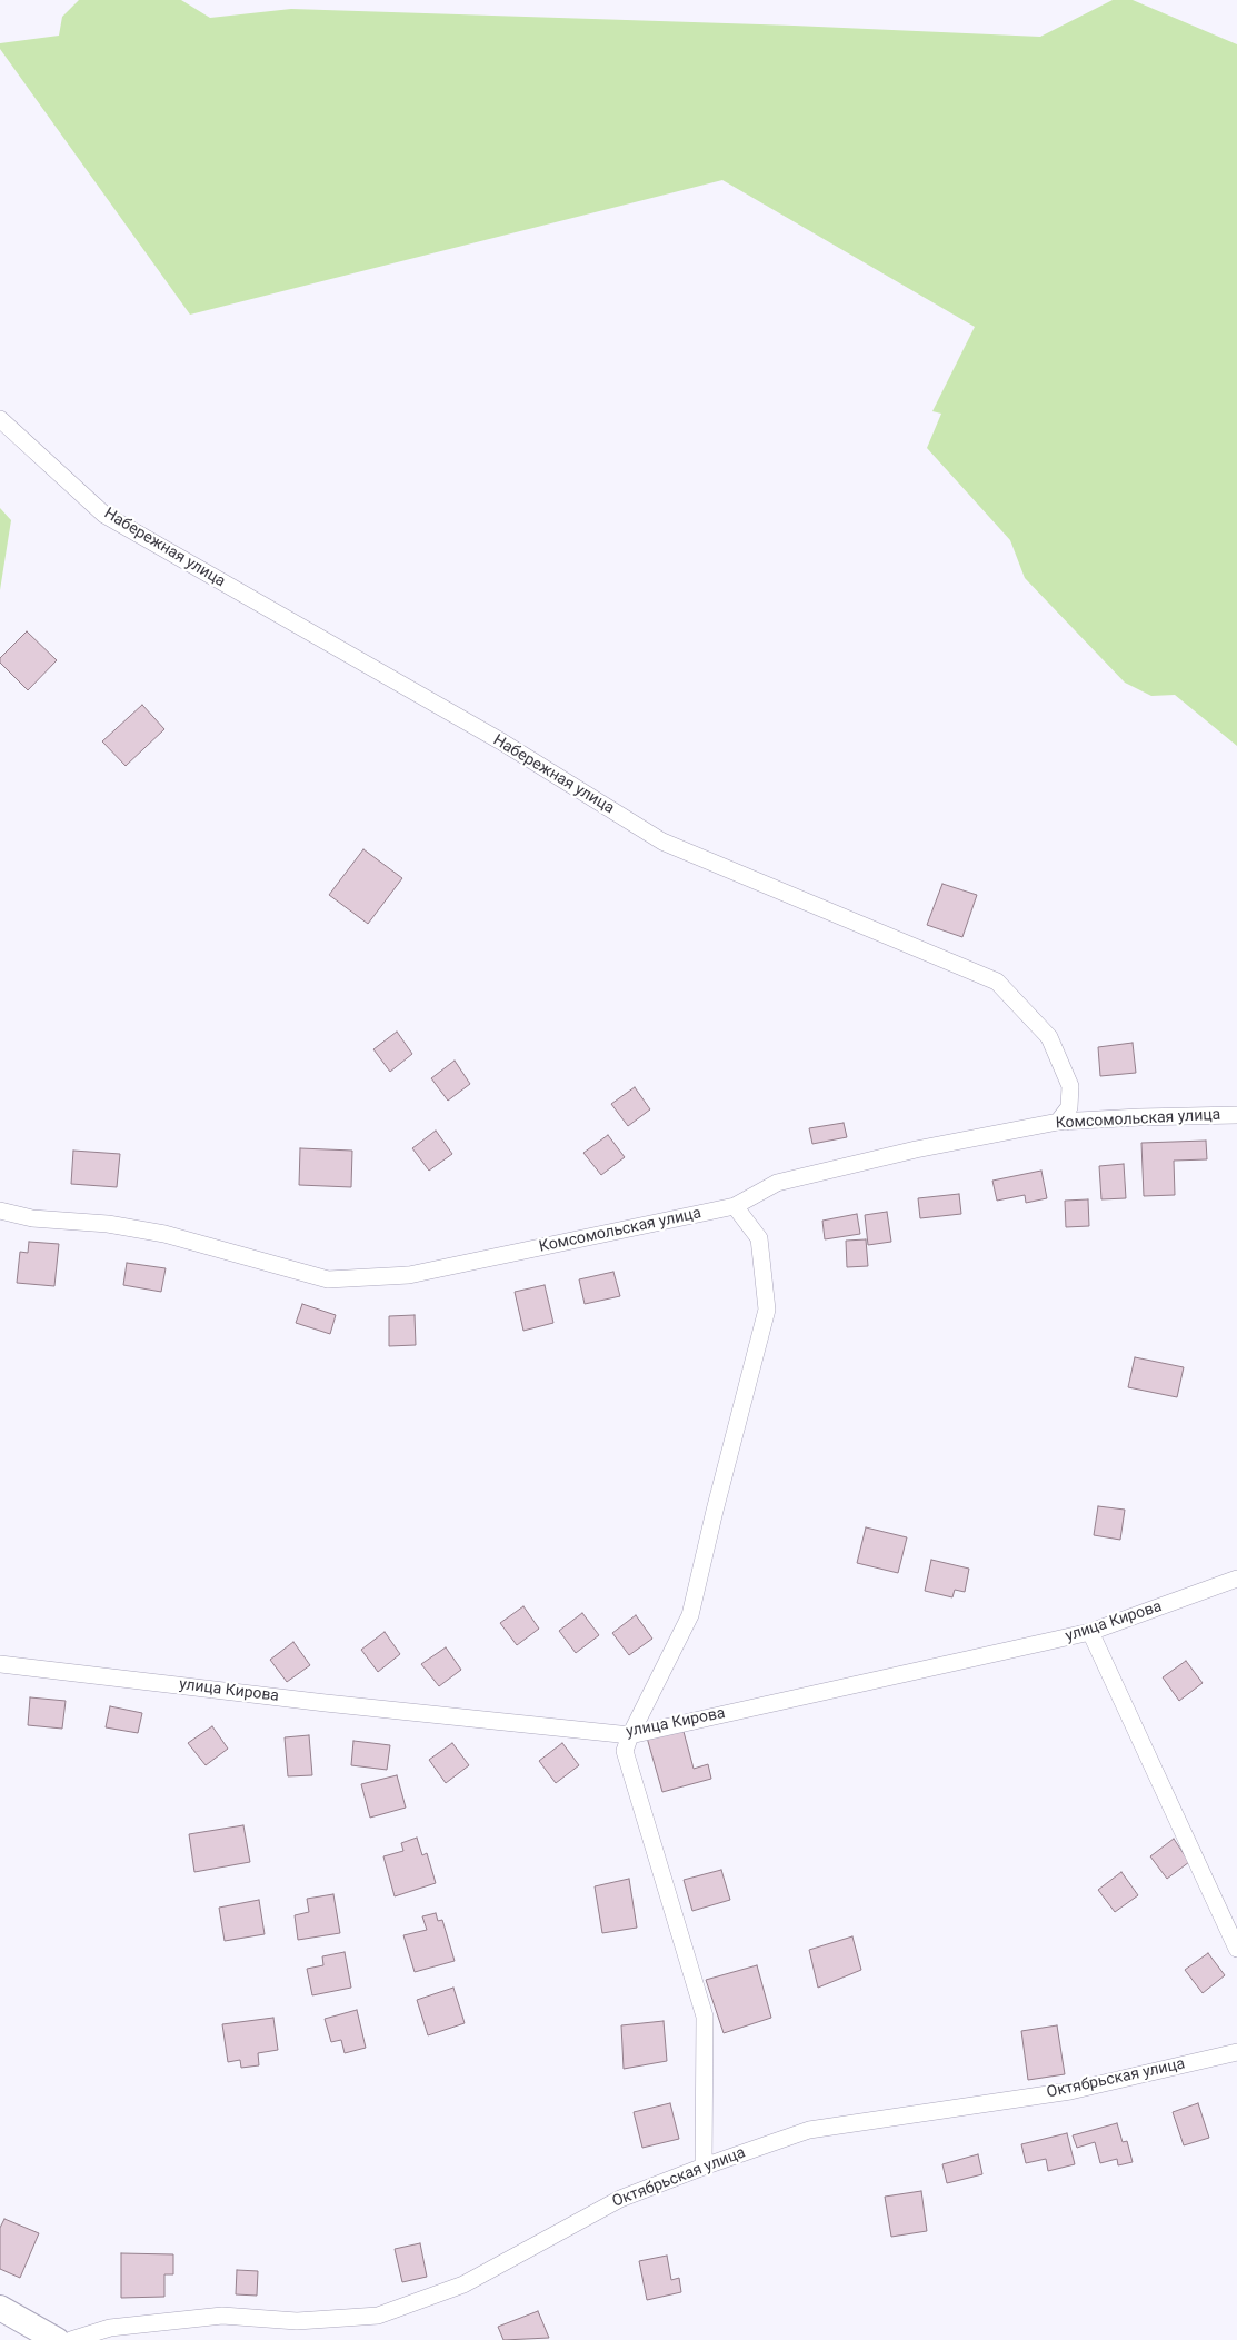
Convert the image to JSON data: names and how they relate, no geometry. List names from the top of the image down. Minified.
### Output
{"streets":{"street":["Набережная улица","Комсомольская улица","улица Кирова","Октябрьская улица"]},"crossings":[["Набережная улица","Комсомольская улица"]]}
